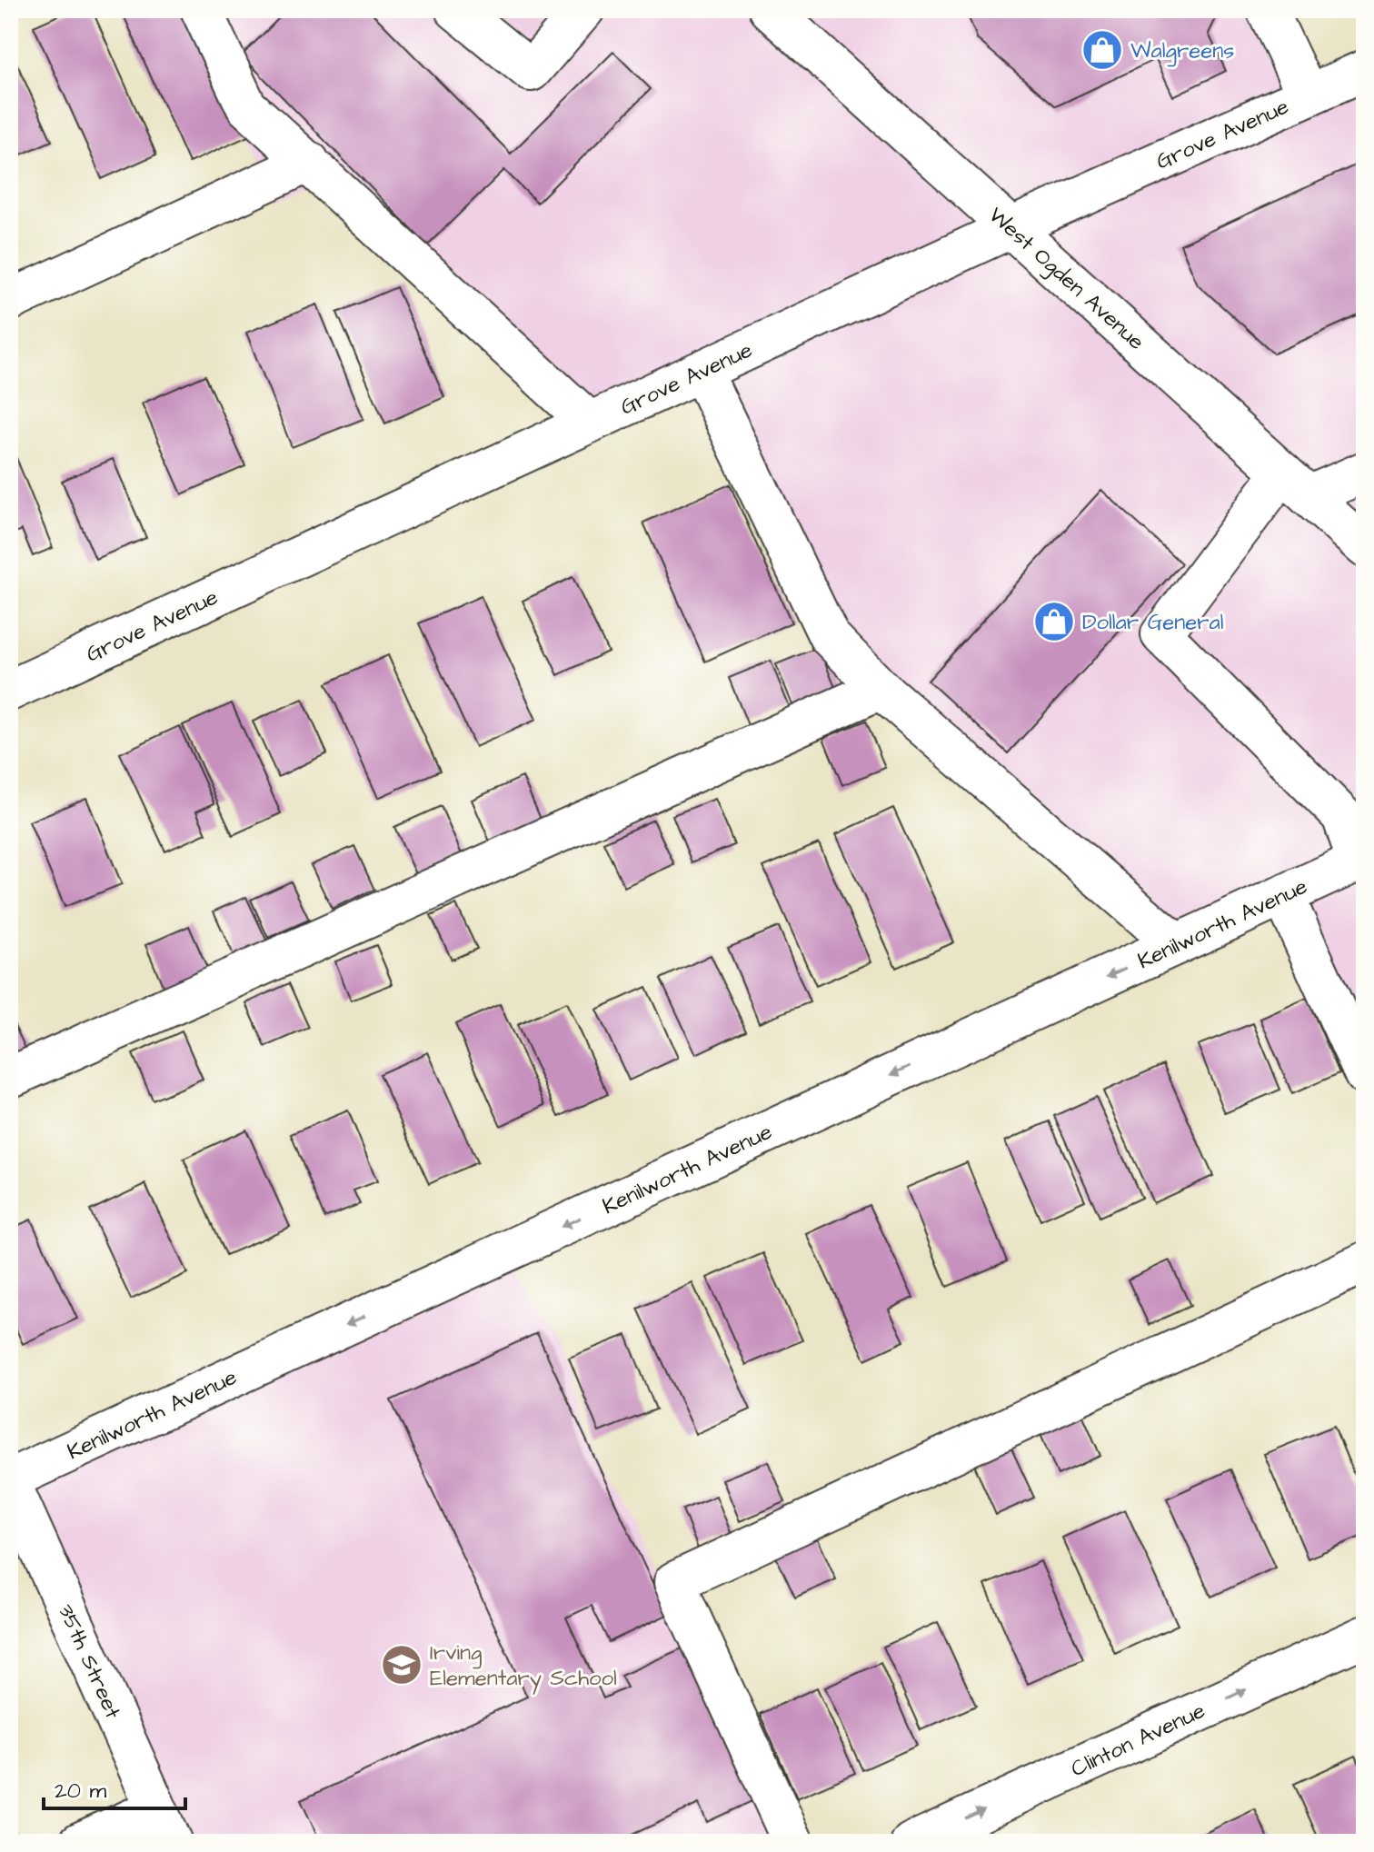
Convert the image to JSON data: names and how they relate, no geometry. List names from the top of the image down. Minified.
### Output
{"streets":{"street":["Grove Avenue","West Ogden Avenue","Kenilworth Avenue","35th Street","Clinton Avenue"]},"crossings":[["Grove Avenue","West Ogden Avenue"],["Kenilworth Avenue","35th Street"]],"one_way":["Clinton Avenue"],"places":{"shop":["Walgreens","Dollar General"],"school or university":["Irving Elementary School"]},"scale_bar":"20 m"}
